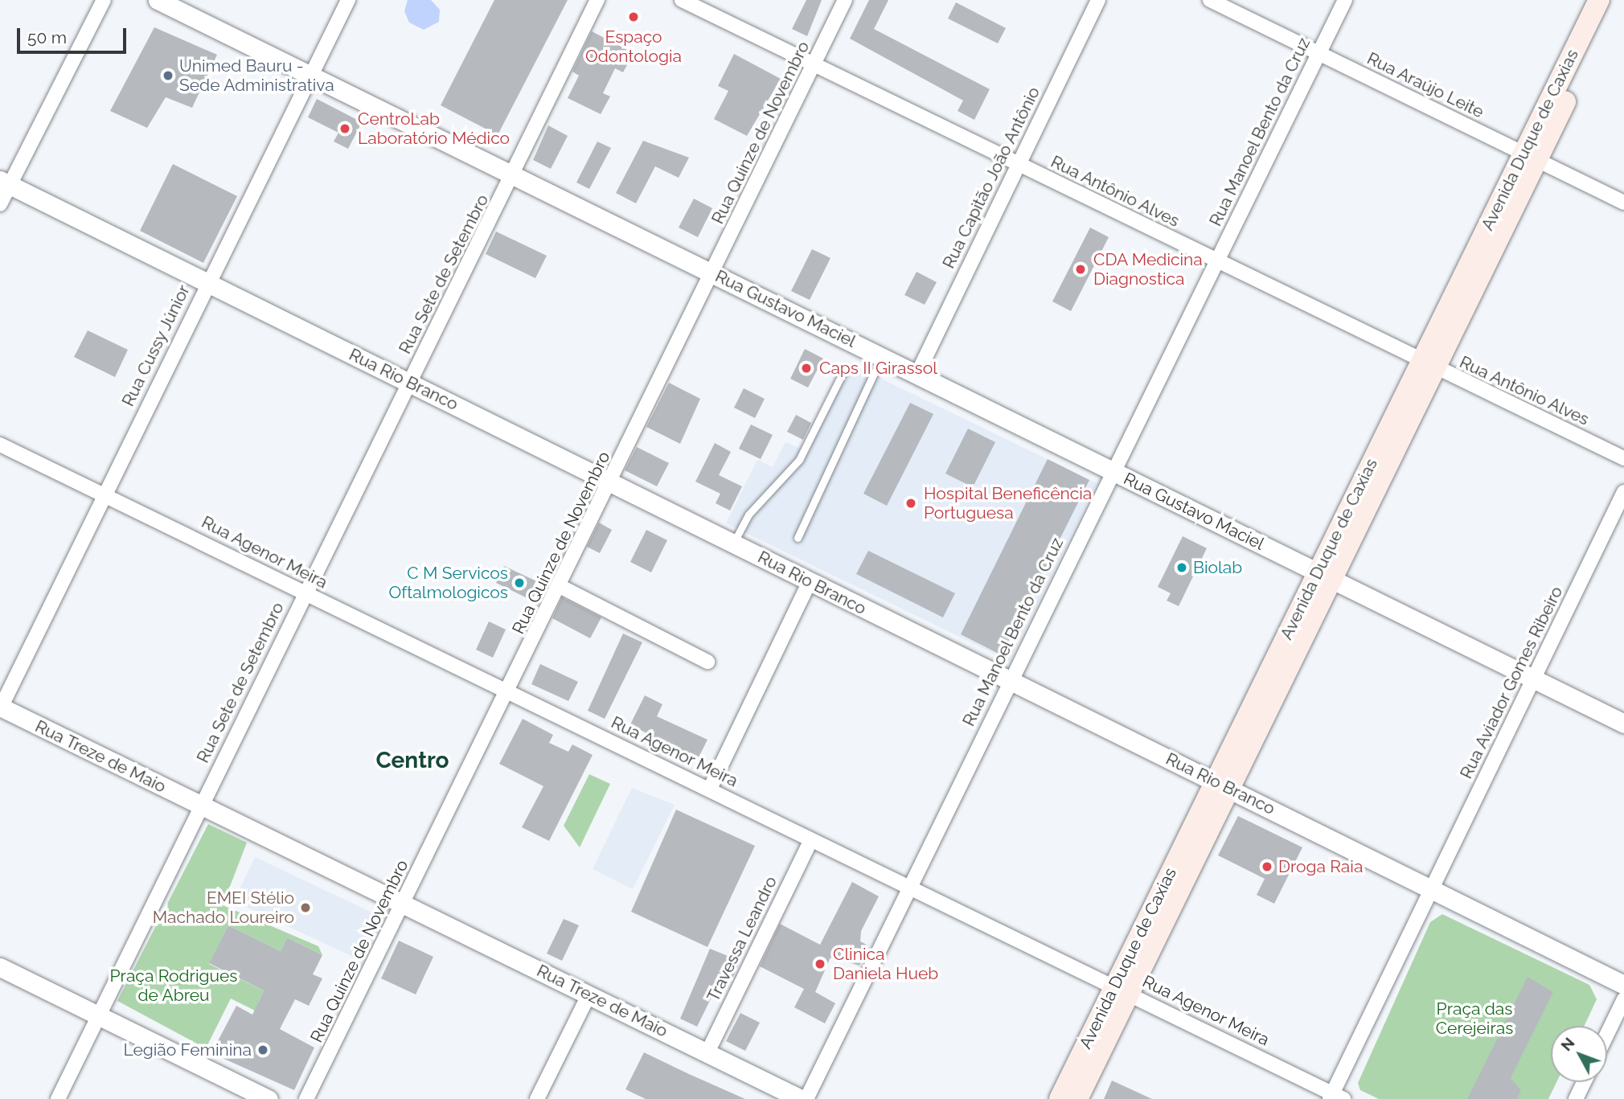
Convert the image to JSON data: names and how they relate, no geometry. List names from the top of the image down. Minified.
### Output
{"streets":{"main road":["Avenida Duque de Caxias"],"street":["Rua Araújo Leite","Rua Manoel Bento da Cruz","Rua Quinze de Novembro","Rua Capitão João Antônio","Rua Antônio Alves","Rua Sete de Setembro","Rua Gustavo Maciel","Rua Cussy Júnior","Rua Rio Branco","Rua Agenor Meira","Rua Aviador Gomes Ribeiro","Rua Treze de Maio","Travessa Leandro"]},"crossings":[["Rua Araújo Leite","Rua Manoel Bento da Cruz"],["Rua Araújo Leite","Avenida Duque de Caxias"],["Rua Manoel Bento da Cruz","Rua Antônio Alves"],["Rua Manoel Bento da Cruz","Rua Gustavo Maciel"],["Rua Manoel Bento da Cruz","Rua Rio Branco"],["Rua Manoel Bento da Cruz","Rua Agenor Meira"],["Rua Quinze de Novembro","Rua Antônio Alves"],["Rua Quinze de Novembro","Rua Gustavo Maciel"],["Rua Quinze de Novembro","Rua Rio Branco"],["Rua Quinze de Novembro","Rua Agenor Meira"],["Rua Quinze de Novembro","Rua Treze de Maio"],["Avenida Duque de Caxias","Rua Antônio Alves"],["Avenida Duque de Caxias","Rua Gustavo Maciel"],["Avenida Duque de Caxias","Rua Rio Branco"],["Avenida Duque de Caxias","Rua Agenor Meira"],["Rua Capitão João Antônio","Rua Antônio Alves"],["Rua Capitão João Antônio","Rua Gustavo Maciel"],["Rua Sete de Setembro","Rua Gustavo Maciel"],["Rua Sete de Setembro","Rua Rio Branco"],["Rua Sete de Setembro","Rua Agenor Meira"],["Rua Sete de Setembro","Rua Treze de Maio"],["Rua Gustavo Maciel","Rua Cussy Júnior"],["Rua Gustavo Maciel","Rua Aviador Gomes Ribeiro"],["Rua Cussy Júnior","Rua Rio Branco"],["Rua Cussy Júnior","Rua Agenor Meira"],["Rua Cussy Júnior","Rua Treze de Maio"],["Rua Rio Branco","Rua Aviador Gomes Ribeiro"],["Rua Agenor Meira","Travessa Leandro"],["Rua Treze de Maio","Travessa Leandro"]],"districts":["Centro"],"parks":["Praça Rodrigues de Abreu","Praça das Cerejeiras"],"places":["Espaço Odontologia","Unimed Bauru - Sede Administrativa","CentroLab Laboratório Médico","CDA Medicina Diagnostica","Caps II Girassol","Hospital Beneficência Portuguesa","Biolab","C M Servicos Oftalmologicos","Droga Raia","EMEI Stélio Machado Loureiro","Clinica Daniela Hueb","Legião Feminina"],"scale_bar":"50 m","north":"top left"}
